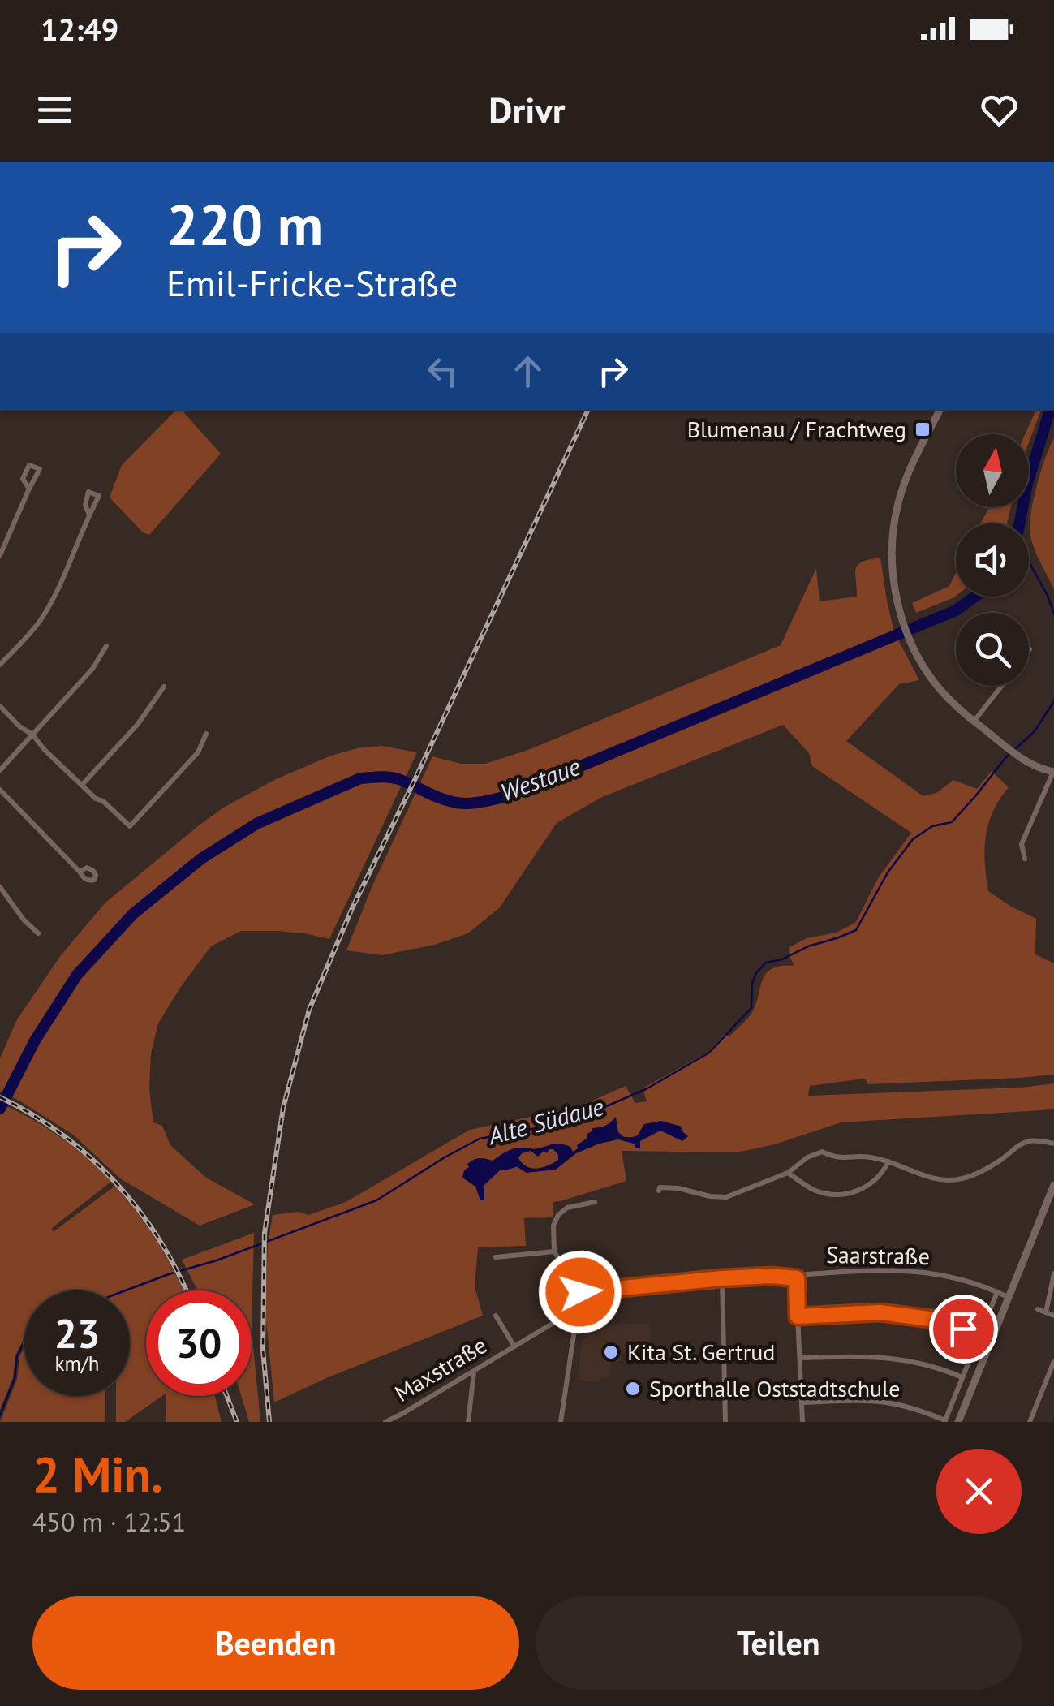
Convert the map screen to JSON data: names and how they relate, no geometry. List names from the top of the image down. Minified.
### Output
{"streets":{"street":["Saarstraße","Maxstraße"]},"water":["Westaue","Alte Südaue"],"places":{"transit":["Blumenau / Frachtweg"],"other":["Kita St. Gertrud","Sporthalle Oststadtschule"]},"north":"top","page":{"status":"12:49","header":"Drivr","turn":["220 m","Emil-Fricke-Straße"],"speed":"23 km/h","limit":"30","heading":["2 Min.","450 m · 12:51"],"buttons":["Beenden","Teilen"]}}
